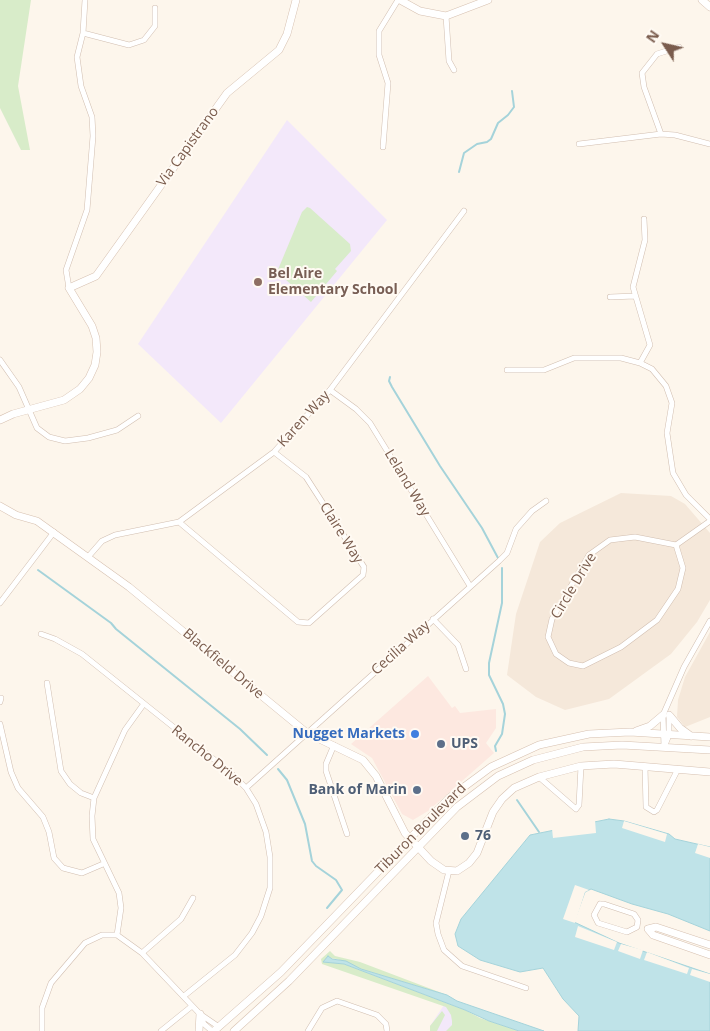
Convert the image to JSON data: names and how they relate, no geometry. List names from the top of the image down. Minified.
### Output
{"streets":{"street":["Via Capistrano","Karen Way","Leland Way","Claire Way","Circle Drive","Cecilia Way","Blackfield Drive","Rancho Drive","Tiburon Boulevard"]},"crossings":[["Karen Way","Leland Way"],["Karen Way","Claire Way"],["Karen Way","Blackfield Drive"],["Leland Way","Cecilia Way"],["Cecilia Way","Blackfield Drive"],["Cecilia Way","Rancho Drive"],["Blackfield Drive","Tiburon Boulevard"]],"places":["Bel Aire Elementary School","Nugget Markets","UPS","Bank of Marin","76"],"north":"top left"}
